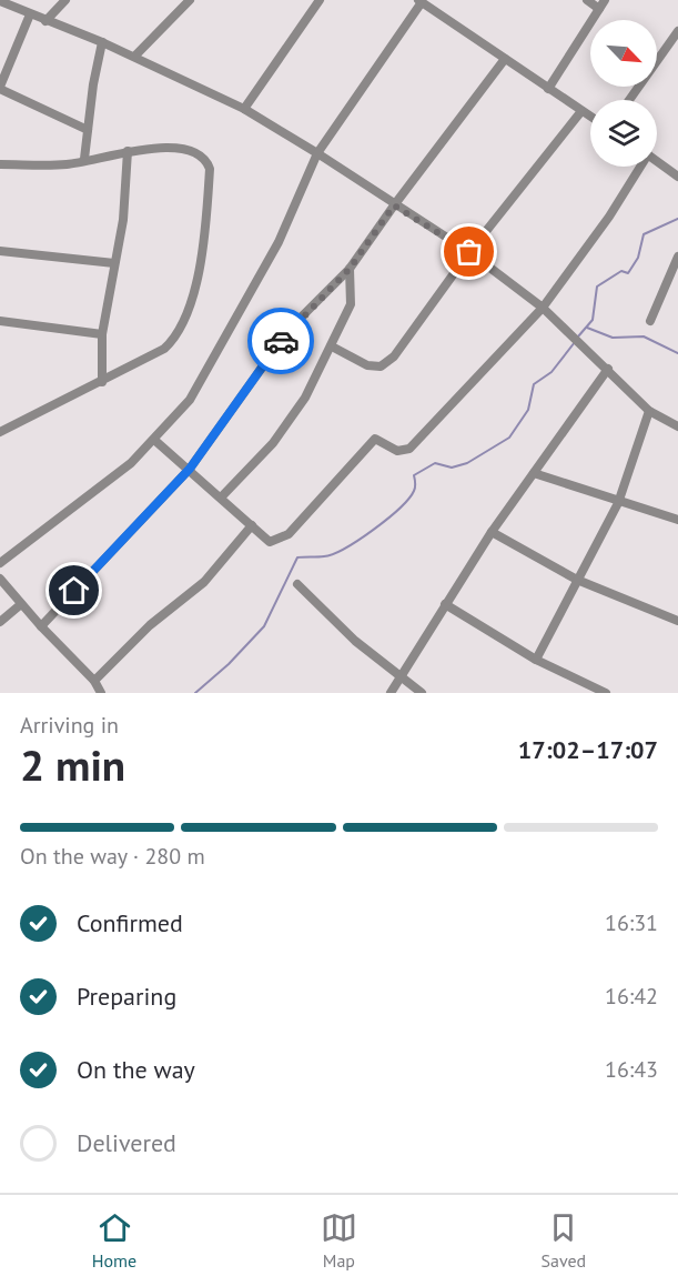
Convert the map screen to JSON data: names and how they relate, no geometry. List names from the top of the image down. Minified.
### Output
{"north":"bottom right","page":{"heading":["2 min","Arriving in","17:02–17:07"],"bar":"On the way · 280 m","list":[["Confirmed","16:31"],["Preparing","16:42"],["On the way","16:43"],"Delivered"],"tabs":["Home","Map","Saved"]}}
